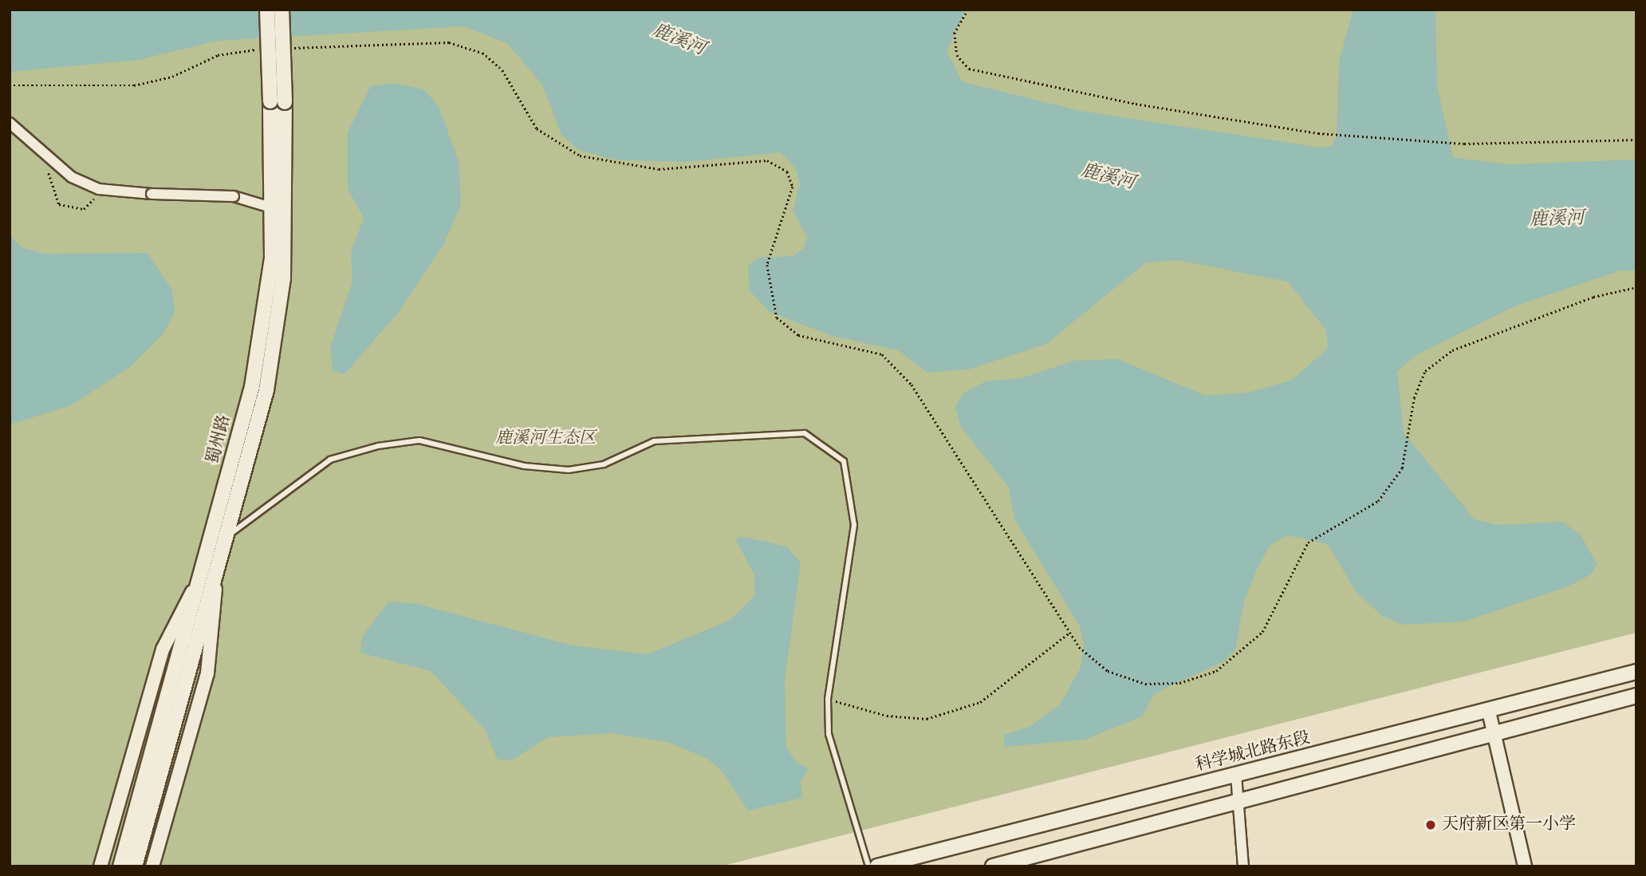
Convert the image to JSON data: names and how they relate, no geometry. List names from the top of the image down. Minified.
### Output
{"streets":{"main road":["蜀州路","科学城北路东段"]},"water":["鹿溪河"],"parks":["鹿溪河生态区"],"places":["天府新区第一小学"]}
